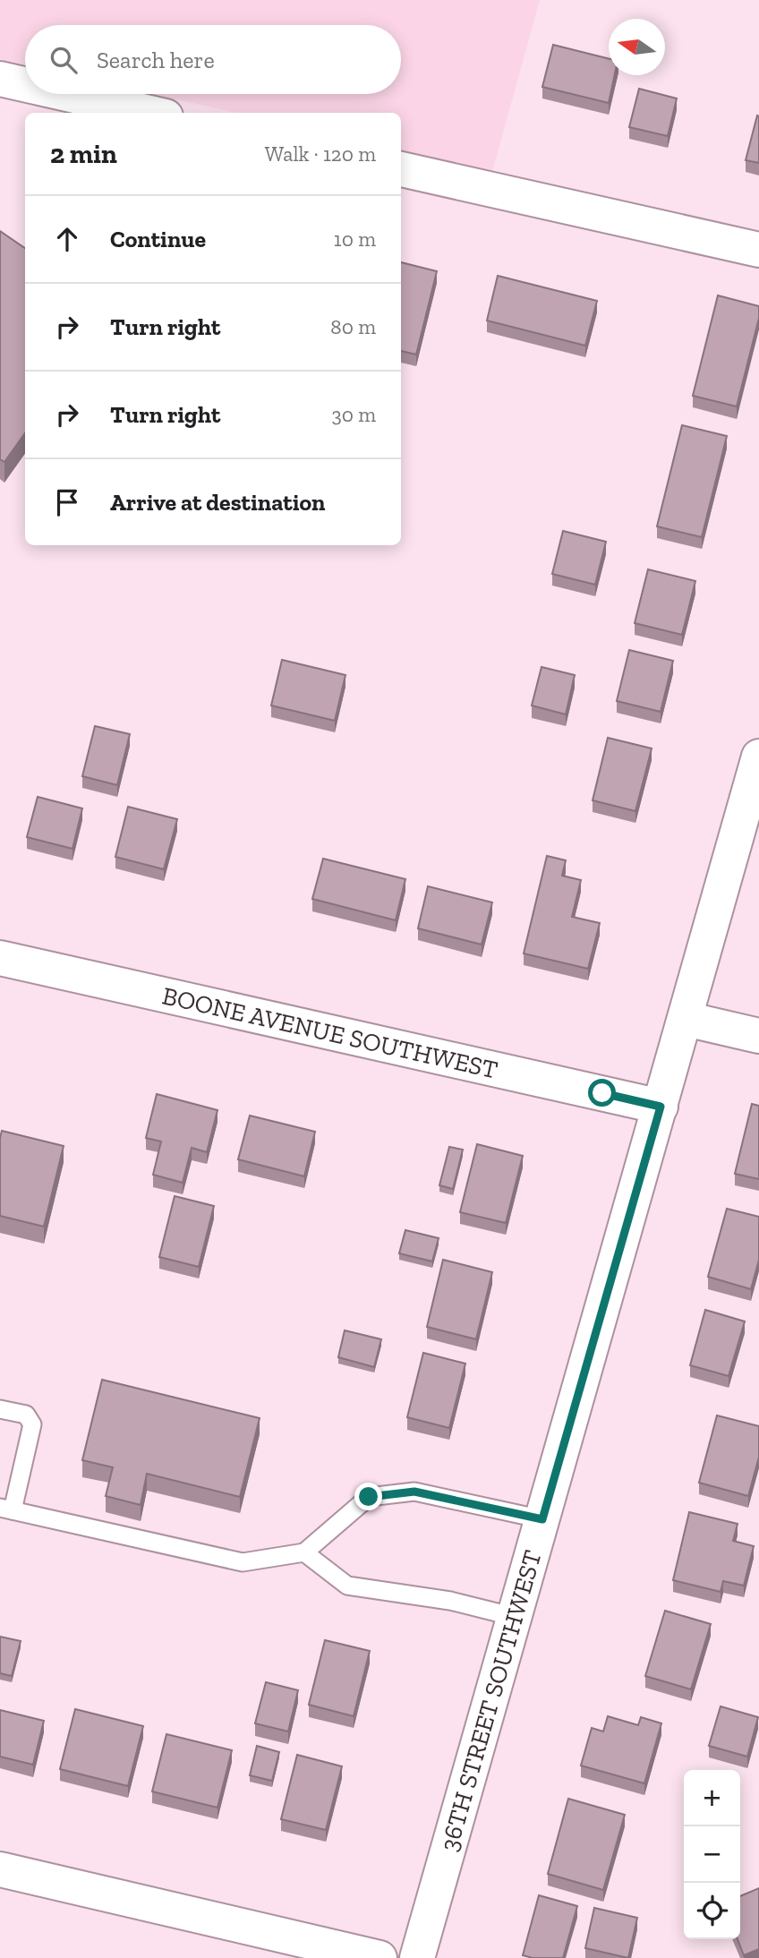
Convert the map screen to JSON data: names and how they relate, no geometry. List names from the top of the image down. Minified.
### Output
{"streets":{"street":["BOONE AVENUE SOUTHWEST","36TH STREET SOUTHWEST"]},"crossings":[["BOONE AVENUE SOUTHWEST","36TH STREET SOUTHWEST"]],"north":"left","page":{"search":"Search here","heading":["2 min","Walk · 120 m"],"list":[["Continue","10 m"],["Turn right","80 m"],["Turn right","30 m"],"Arrive at destination"],"map_buttons":["+","−"]}}
